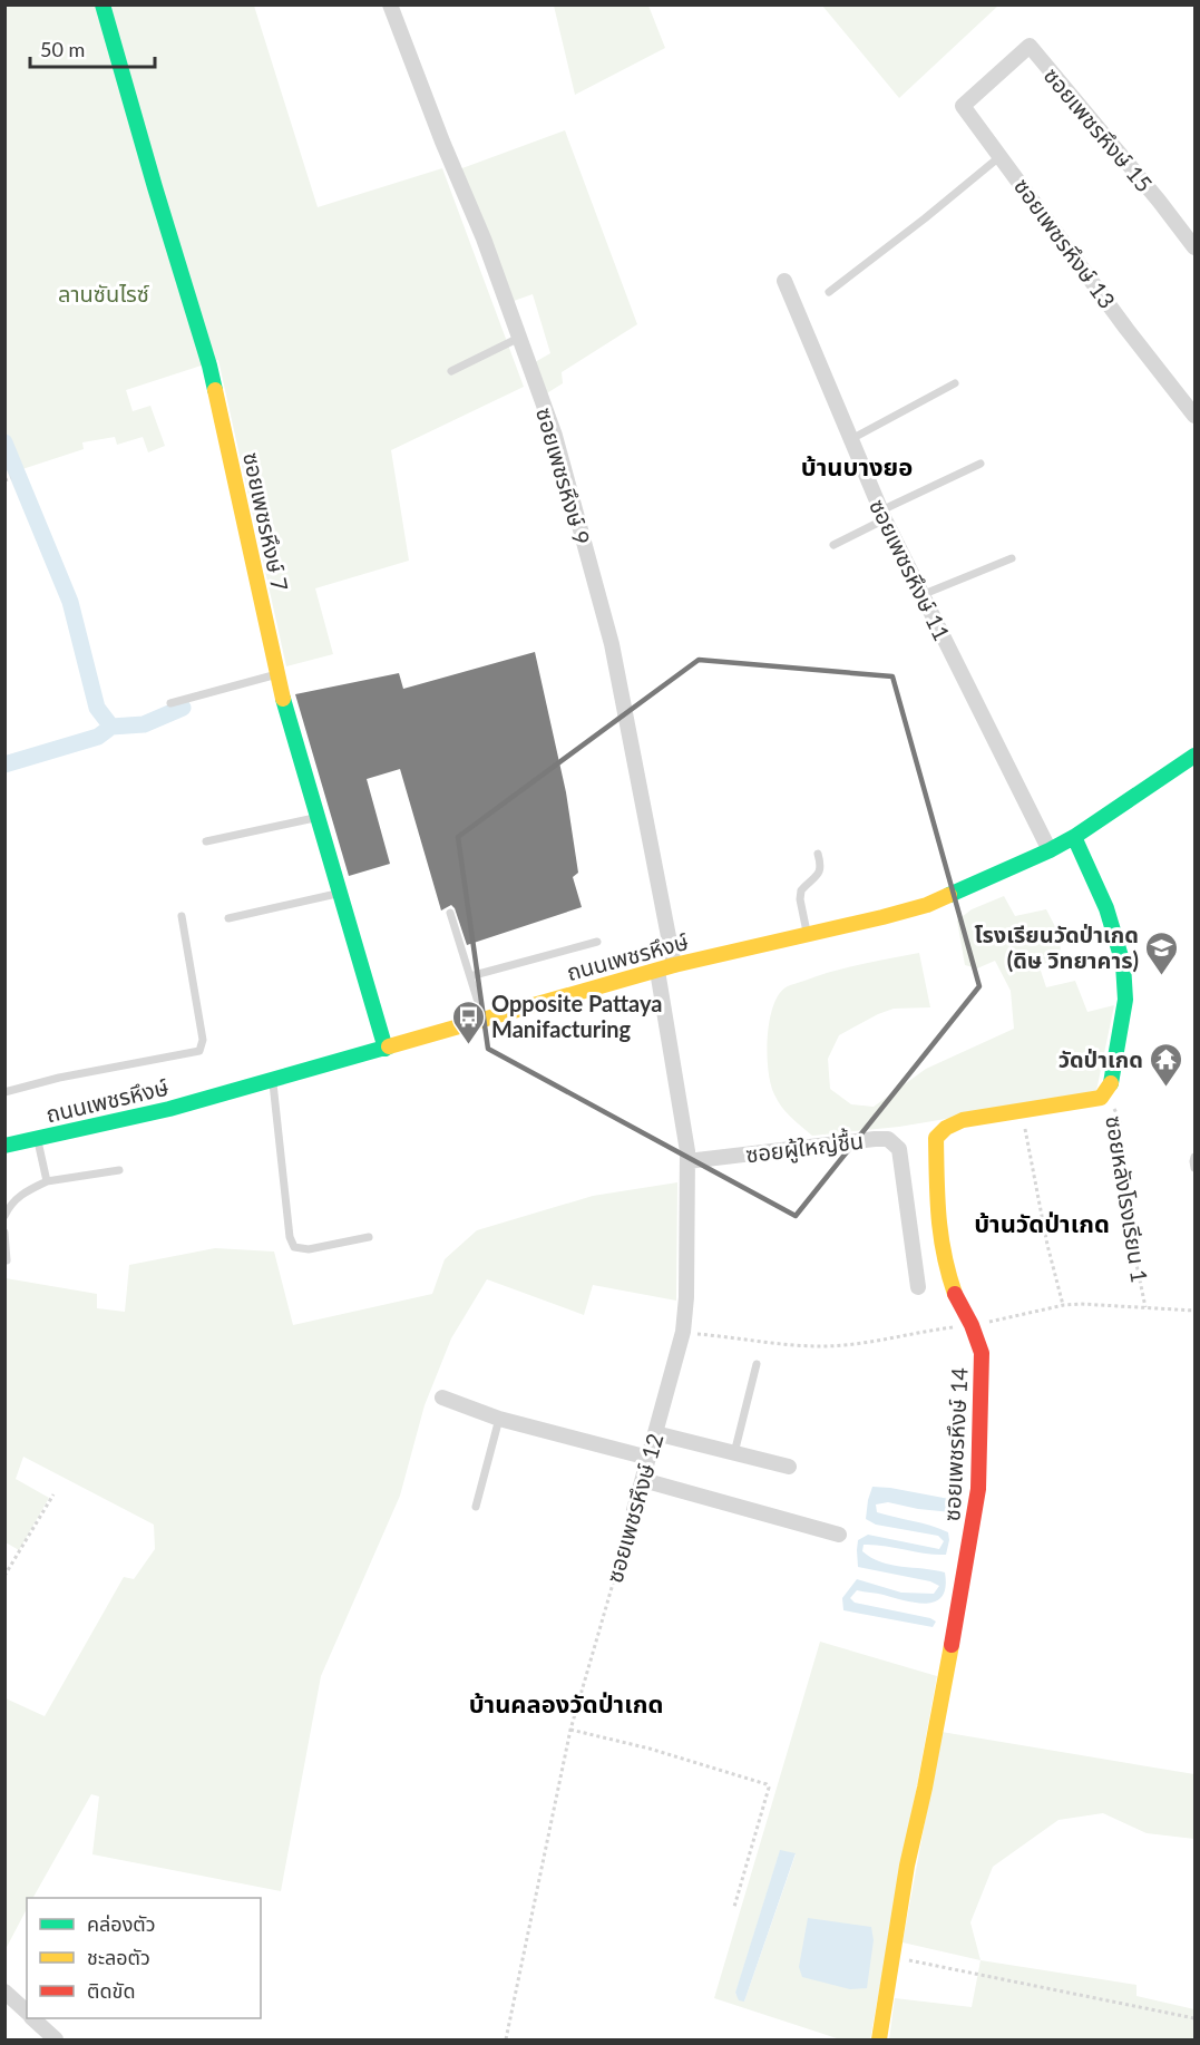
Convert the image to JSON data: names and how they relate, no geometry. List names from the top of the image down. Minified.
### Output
{"streets":{"street":["ซอยเพชรหึงษ์ 15","ซอยเพชรหึงษ์ 13","ซอยเพชรหึงษ์ 9","ซอยเพชรหึงษ์ 7","ซอยเพชรหึงษ์ 11","ถนนเพชรหึงษ์","ซอยผู้ใหญ่ชื้น","ซอยเพชรหึงษ์ 14","ซอยเพชรหึงษ์ 12"],"path":["ซอยหลังโรงเรียน 1"]},"crossings":[["ซอยเพชรหึงษ์ 15","ซอยเพชรหึงษ์ 13"],["ซอยเพชรหึงษ์ 9","ถนนเพชรหึงษ์"],["ซอยเพชรหึงษ์ 7","ถนนเพชรหึงษ์"],["ซอยเพชรหึงษ์ 11","ถนนเพชรหึงษ์"],["ถนนเพชรหึงษ์","ซอยเพชรหึงษ์ 12"],["ซอยผู้ใหญ่ชื้น","ซอยเพชรหึงษ์ 12"],["ซอยหลังโรงเรียน 1","ซอยเพชรหึงษ์ 14"]],"districts":["บ้านบางยอ","บ้านวัดป่าเกด","บ้านคลองวัดป่าเกด"],"parks":["ลานซันไรซ์"],"places":{"school or university":["โรงเรียนวัดป่าเกด (ดิษ วิทยาคาร)"],"bus stop":["Opposite Pattaya Manifacturing"],"temple":["วัดป่าเกด"]},"legend":["คล่องตัว","ชะลอตัว","ติดขัด"],"scale_bar":"50 m"}
